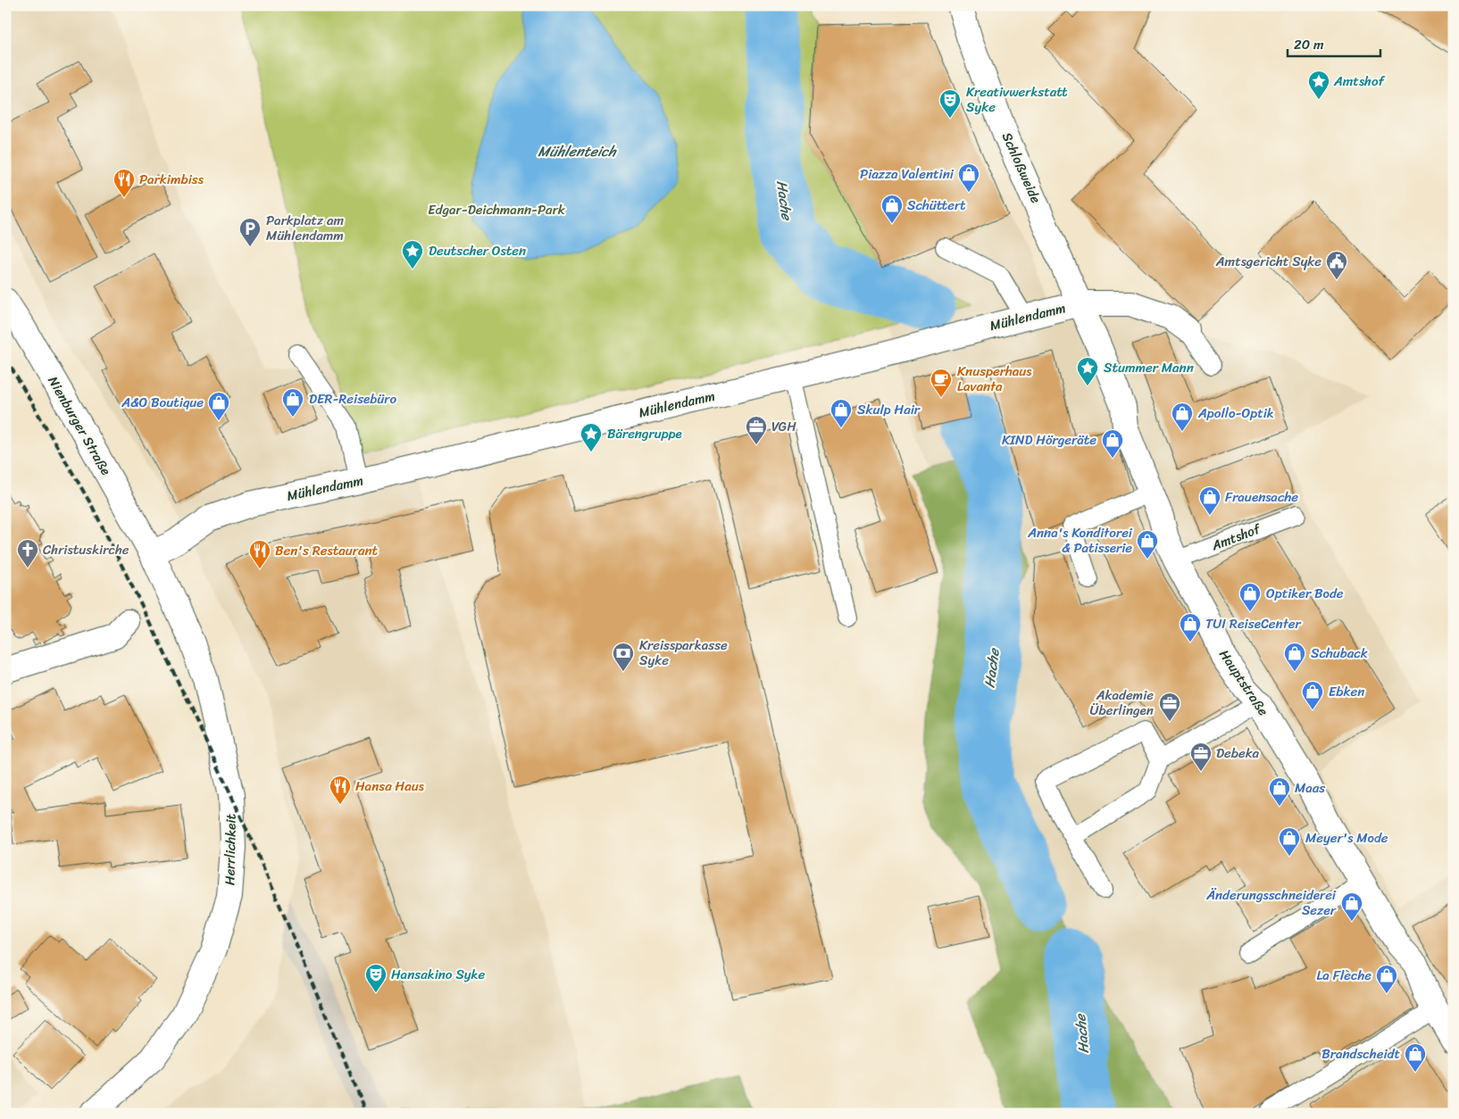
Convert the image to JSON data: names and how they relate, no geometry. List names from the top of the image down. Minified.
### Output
{"streets":{"street":["Schloßweide","Mühlendamm","Nienburger Straße","Hauptstraße","Herrlichkeit"],"lane":["Amtshof"]},"crossings":[["Schloßweide","Mühlendamm"],["Schloßweide","Hauptstraße"],["Mühlendamm","Nienburger Straße"],["Mühlendamm","Hauptstraße"],["Mühlendamm","Herrlichkeit"],["Nienburger Straße","Herrlichkeit"],["Amtshof","Hauptstraße"]],"water":["Mühlenteich","Hache"],"parks":["Edgar-Deichmann-Park"],"places":{"place":["Amtshof","Deutscher Osten","Stummer Mann","Bärengruppe"],"theatre":["Kreativwerkstatt Syke","Hansakino Syke"],"shop":["Piazza Valentini","Schüttert","DER-Reisebüro","A&O Boutique","Skulp Hair","Apollo-Optik","KIND Hörgeräte","Frauensache","Anna's Konditorei & Patisserie","Optiker Bode","TUI ReiseCenter","Schuback","Ebken","Maas","Meyer's Mode","Änderungsschneiderei Sezer","La Flèche","Brandscheidt"],"restaurant":["Parkimbiss","Ben's Restaurant","Hansa Haus"],"parking":["Parkplatz am Mühlendamm"],"public building":["Amtsgericht Syke"],"cafe":["Knusperhaus Lavanta"],"office":["VGH","Akademie Überlingen","Debeka"],"church":["Christuskirche"],"bank":["Kreissparkasse Syke"]},"scale_bar":"20 m"}
